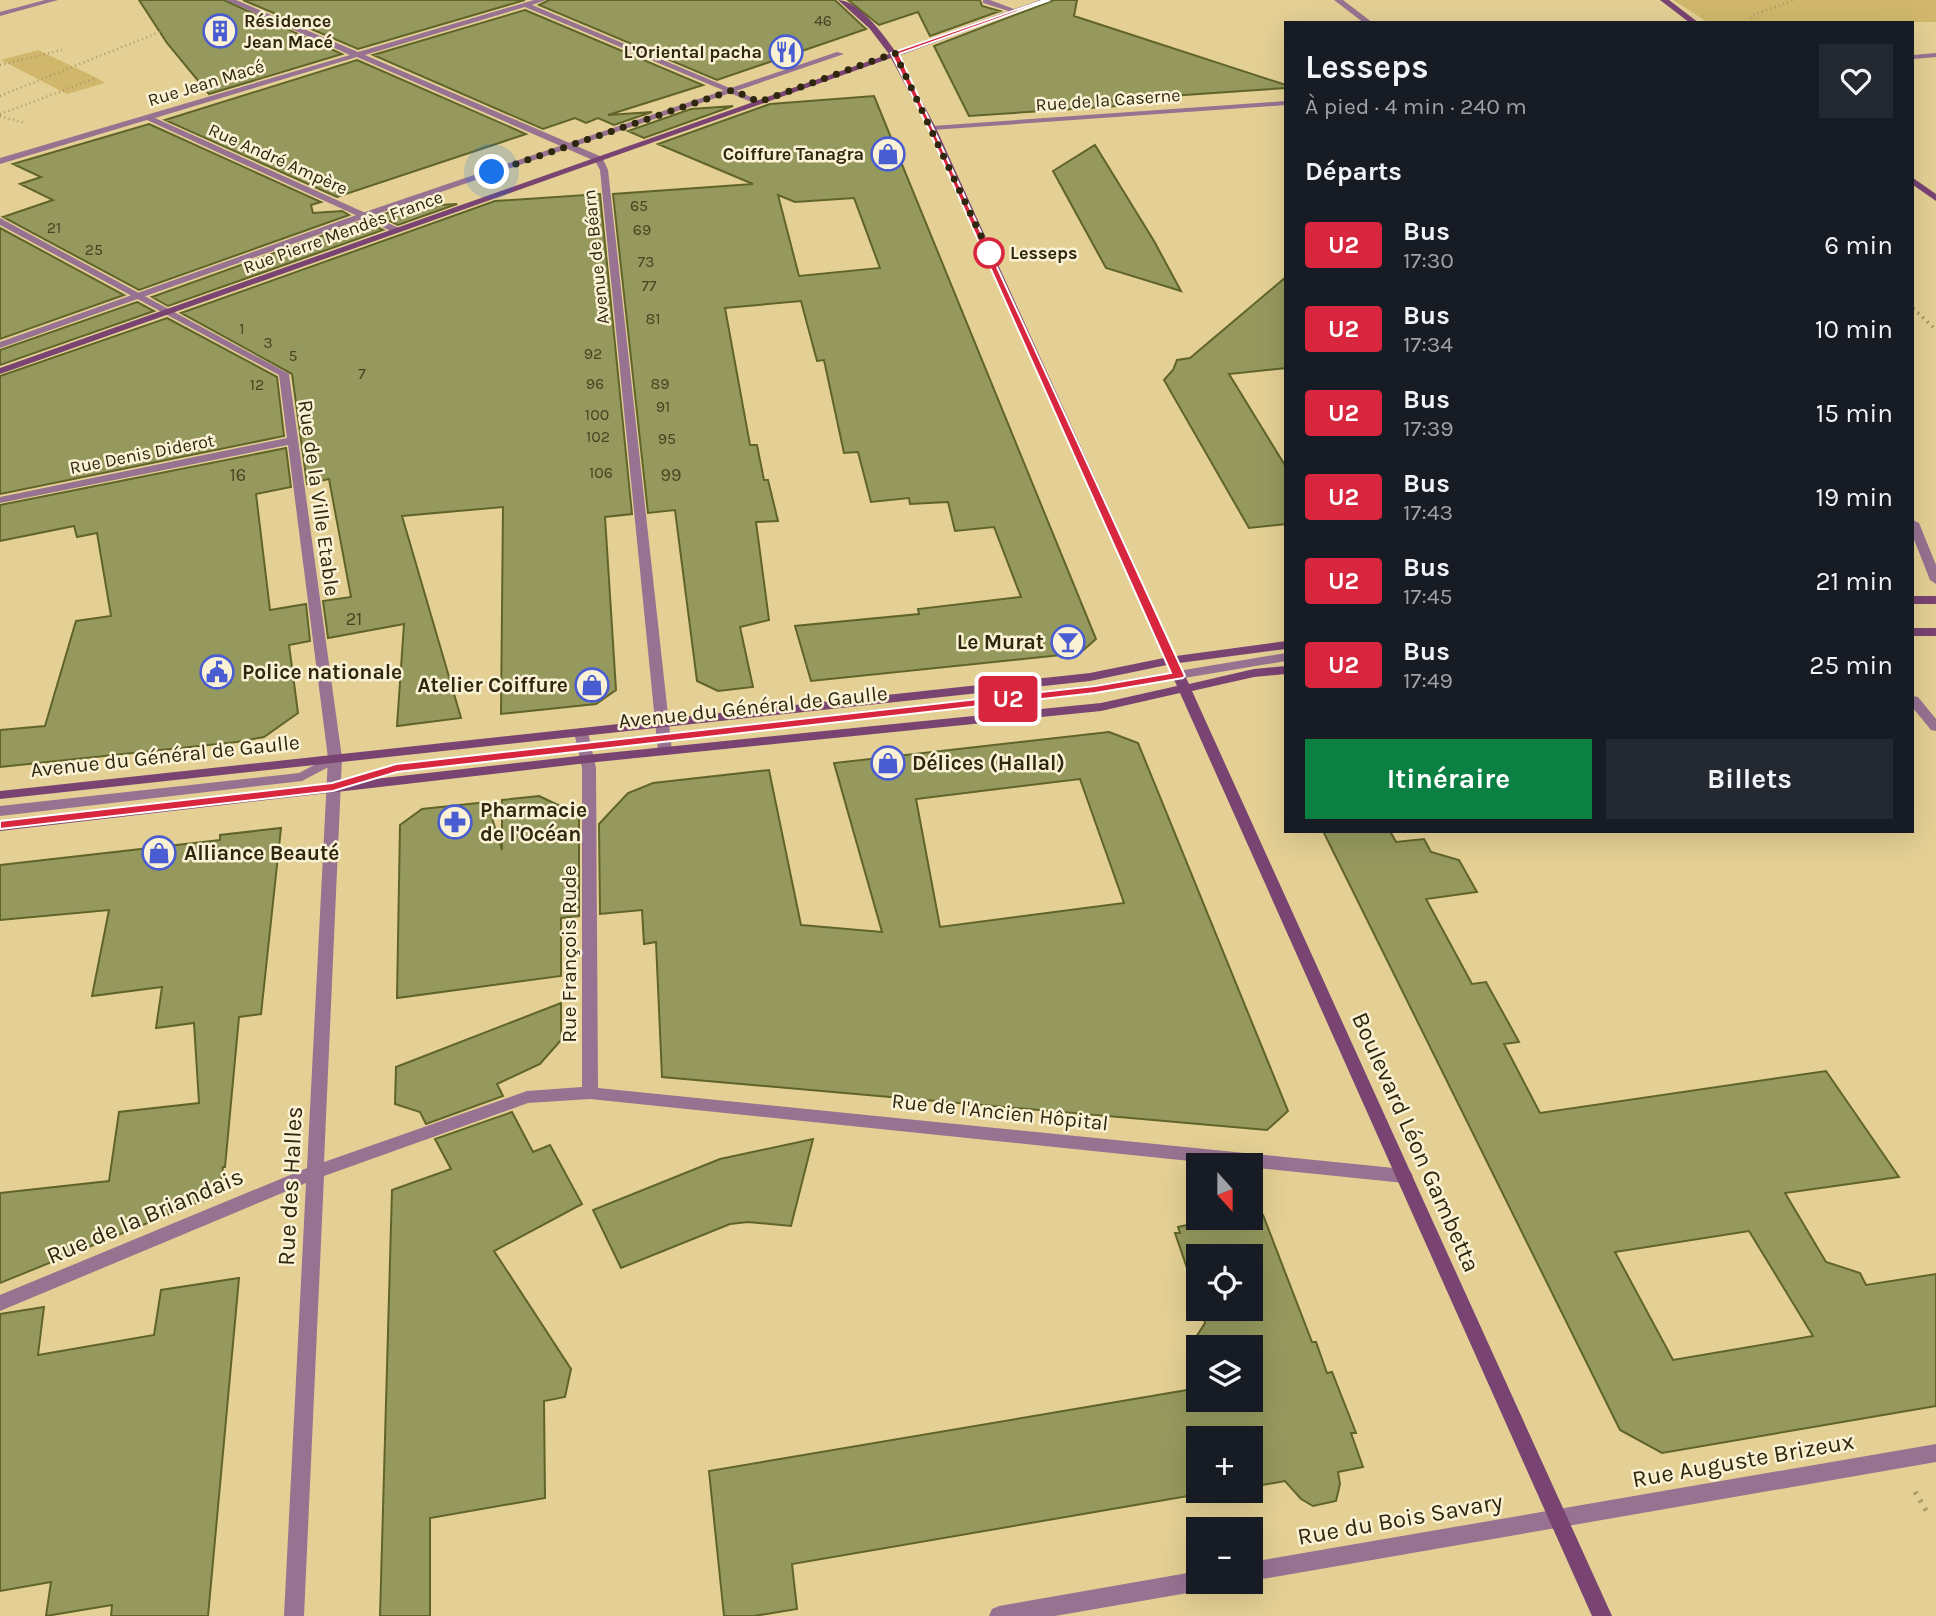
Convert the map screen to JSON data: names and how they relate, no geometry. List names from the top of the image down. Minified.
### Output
{"streets":{"street":["Rue Jean Macé","Rue de la Caserne","Rue André Ampère","Rue Pierre Mendès France","Avenue de Béarn","Rue Denis Diderot","Rue de la Ville Etable","Avenue du Général de Gaulle","Rue François Rude","Rue de l'Ancien Hôpital","Boulevard Léon Gambetta","Rue des Halles","Rue de la Briandais","Rue Auguste Brizeux","Rue du Bois Savary"]},"crossings":[["Rue Jean Macé","Rue André Ampère"],["Rue Jean Macé","Avenue de Béarn"],["Rue de la Caserne","Boulevard Léon Gambetta"],["Rue André Ampère","Rue Pierre Mendès France"],["Rue Pierre Mendès France","Avenue de Béarn"],["Rue Pierre Mendès France","Rue de la Ville Etable"],["Rue Pierre Mendès France","Boulevard Léon Gambetta"],["Avenue de Béarn","Avenue du Général de Gaulle"],["Rue Denis Diderot","Rue de la Ville Etable"],["Rue de la Ville Etable","Avenue du Général de Gaulle"],["Rue de la Ville Etable","Rue des Halles"],["Avenue du Général de Gaulle","Rue François Rude"],["Avenue du Général de Gaulle","Boulevard Léon Gambetta"],["Avenue du Général de Gaulle","Rue des Halles"],["Rue François Rude","Rue de l'Ancien Hôpital"],["Rue François Rude","Rue de la Briandais"],["Rue de l'Ancien Hôpital","Boulevard Léon Gambetta"],["Rue de l'Ancien Hôpital","Rue de la Briandais"],["Boulevard Léon Gambetta","Rue Auguste Brizeux"],["Boulevard Léon Gambetta","Rue du Bois Savary"],["Rue des Halles","Rue de la Briandais"],["Rue Auguste Brizeux","Rue du Bois Savary"]],"places":{"building":["Résidence Jean Macé"],"restaurant":["L'Oriental pacha"],"shop":["Coiffure Tanagra","Atelier Coiffure","Délices (Hallal)","Alliance Beauté"],"other":["Lesseps"],"bar":["Le Murat"],"public building":["Police nationale"],"pharmacy":["Pharmacie de l'Océan"]},"lines":["bus line U2"],"house_numbers":["46","65","21","69","25","73","77","81","1","3","92","5","7","96","89","12","91","100","102","95","106","16","99","21"],"north":"bottom","page":{"on_map":"U2","heading":[["Lesseps","À pied · 4 min · 240 m"],"Départs"],"list":[{"mark":"U2","name":"Bus","note":"17:30","value":"6 min"},{"mark":"U2","name":"Bus","note":"17:34","value":"10 min"},{"mark":"U2","name":"Bus","note":"17:39","value":"15 min"},{"mark":"U2","name":"Bus","note":"17:43","value":"19 min"},{"mark":"U2","name":"Bus","note":"17:45","value":"21 min"},{"mark":"U2","name":"Bus","note":"17:49","value":"25 min"}],"buttons":["Itinéraire","Billets"],"map_buttons":["+","−"]}}
